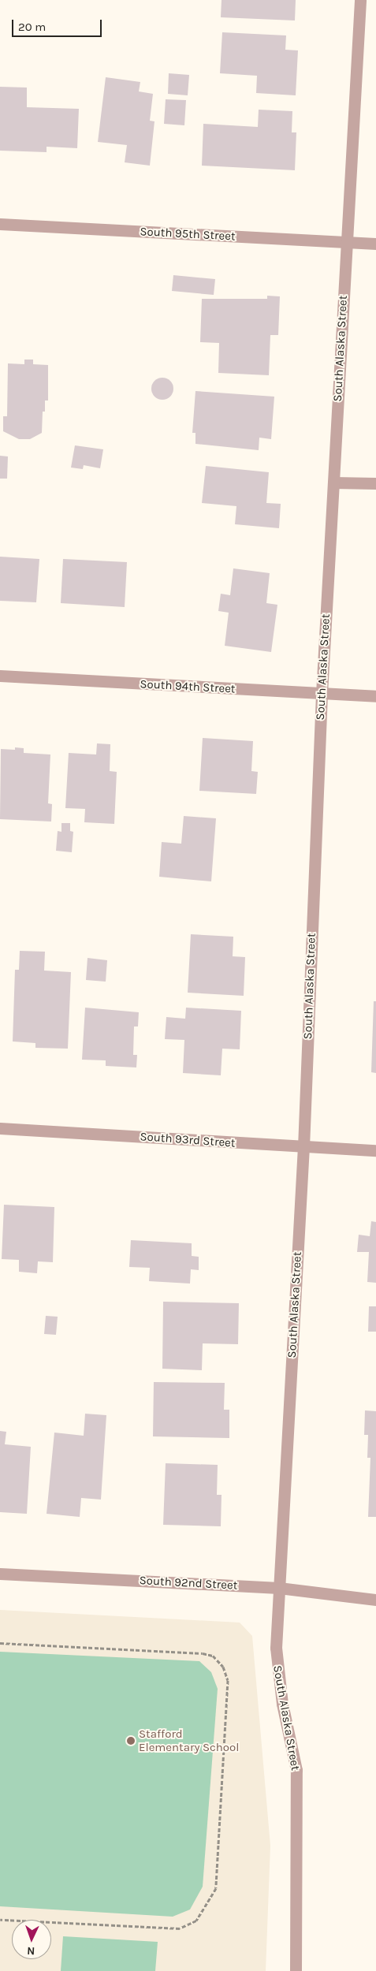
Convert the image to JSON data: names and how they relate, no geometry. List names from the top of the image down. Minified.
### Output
{"streets":{"street":["South 95th Street","South Alaska Street","South 94th Street","South 93rd Street","South 92nd Street"]},"crossings":[["South 95th Street","South Alaska Street"],["South Alaska Street","South 94th Street"],["South Alaska Street","South 93rd Street"],["South Alaska Street","South 92nd Street"]],"places":["Stafford Elementary School"],"scale_bar":"20 m","north":"bottom"}
